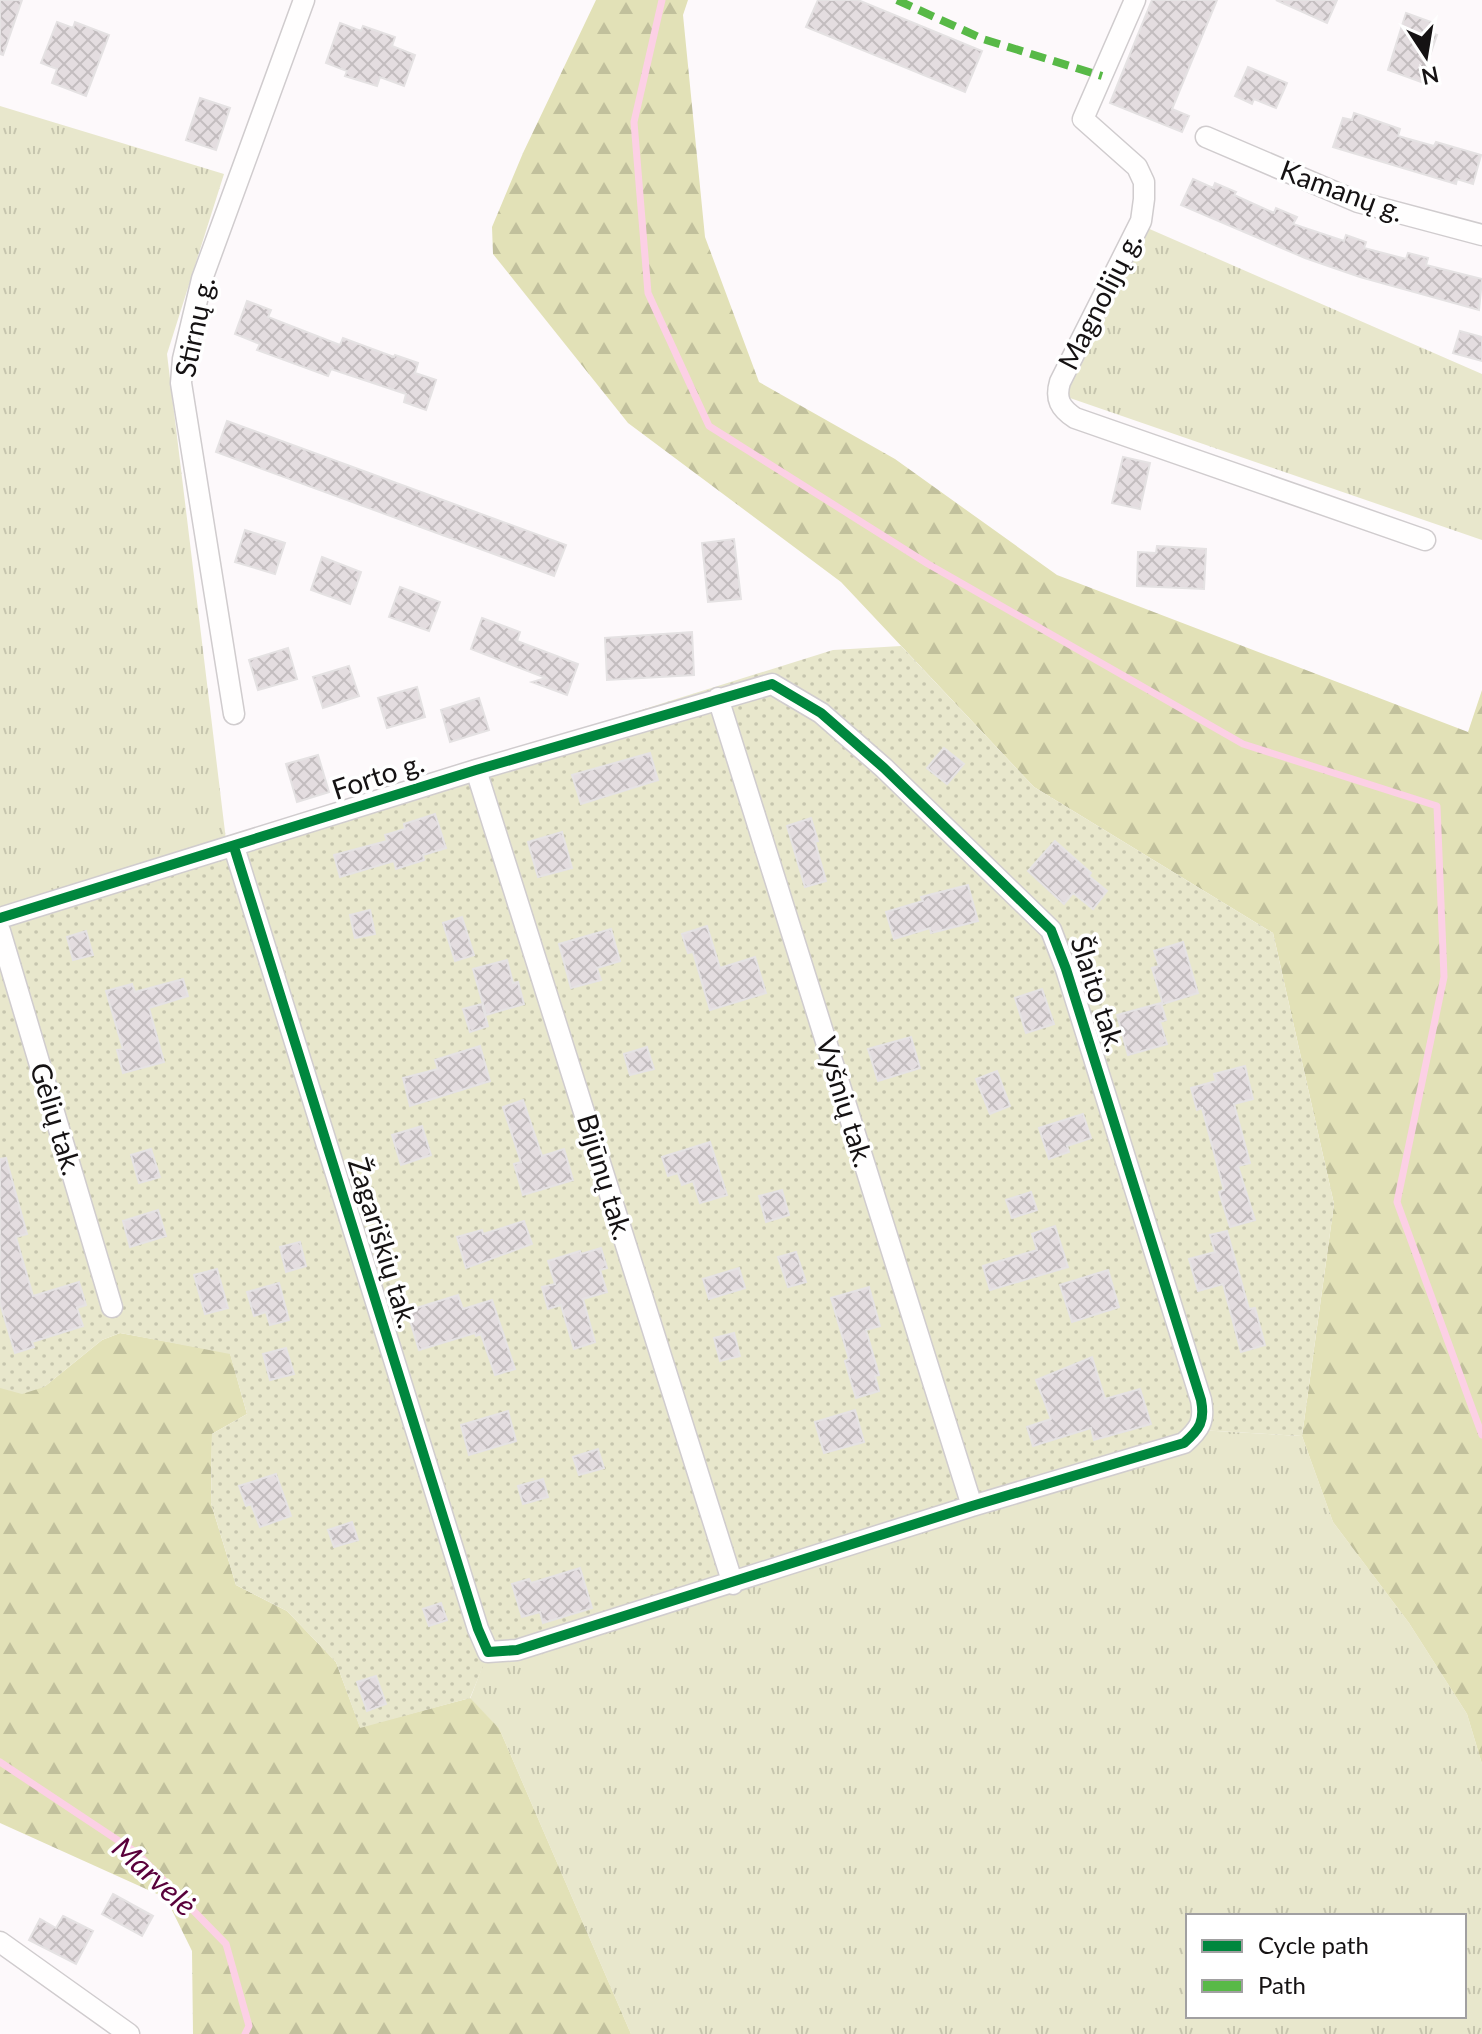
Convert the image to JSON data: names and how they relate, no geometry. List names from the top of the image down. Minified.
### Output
{"streets":{"street":["Kamanų g.","Magnolijų g.","Stirnų g.","Forto g.","Šlaito tak.","Vyšnių tak.","Gėlių tak.","Bijūnų tak.","Žagariškių tak."]},"crossings":[["Forto g.","Šlaito tak."],["Forto g.","Vyšnių tak."],["Forto g.","Bijūnų tak."],["Forto g.","Žagariškių tak."],["Šlaito tak.","Vyšnių tak."],["Bijūnų tak.","Žagariškių tak."]],"water":["Marvelė"],"legend":["Cycle path","Path"],"north":"bottom"}
